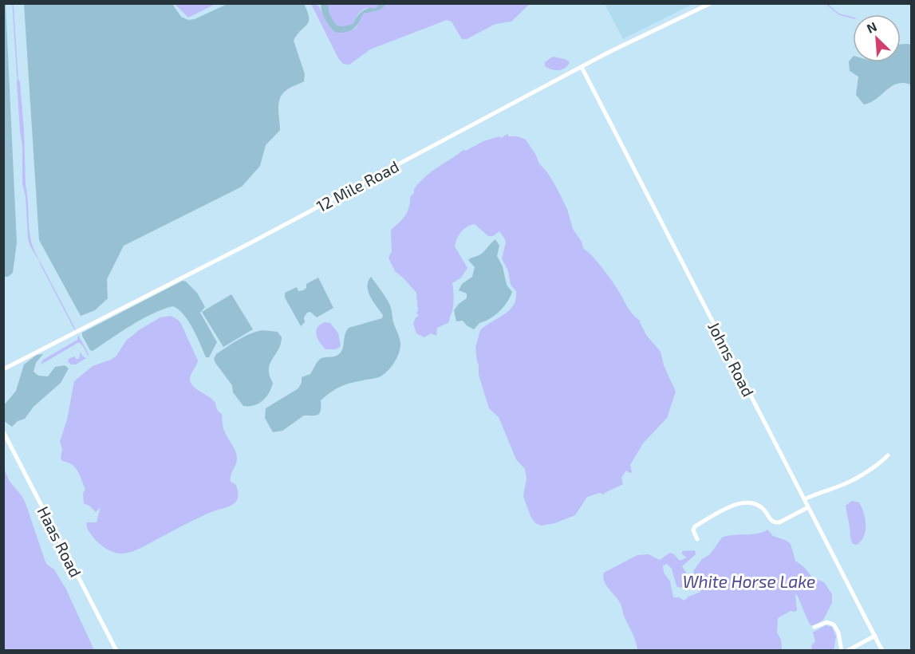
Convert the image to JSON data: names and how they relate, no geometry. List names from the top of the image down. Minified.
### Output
{"streets":{"street":["12 Mile Road","Johns Road","Haas Road"]},"crossings":[["12 Mile Road","Johns Road"]],"water":["White Horse Lake"],"north":"top left"}
